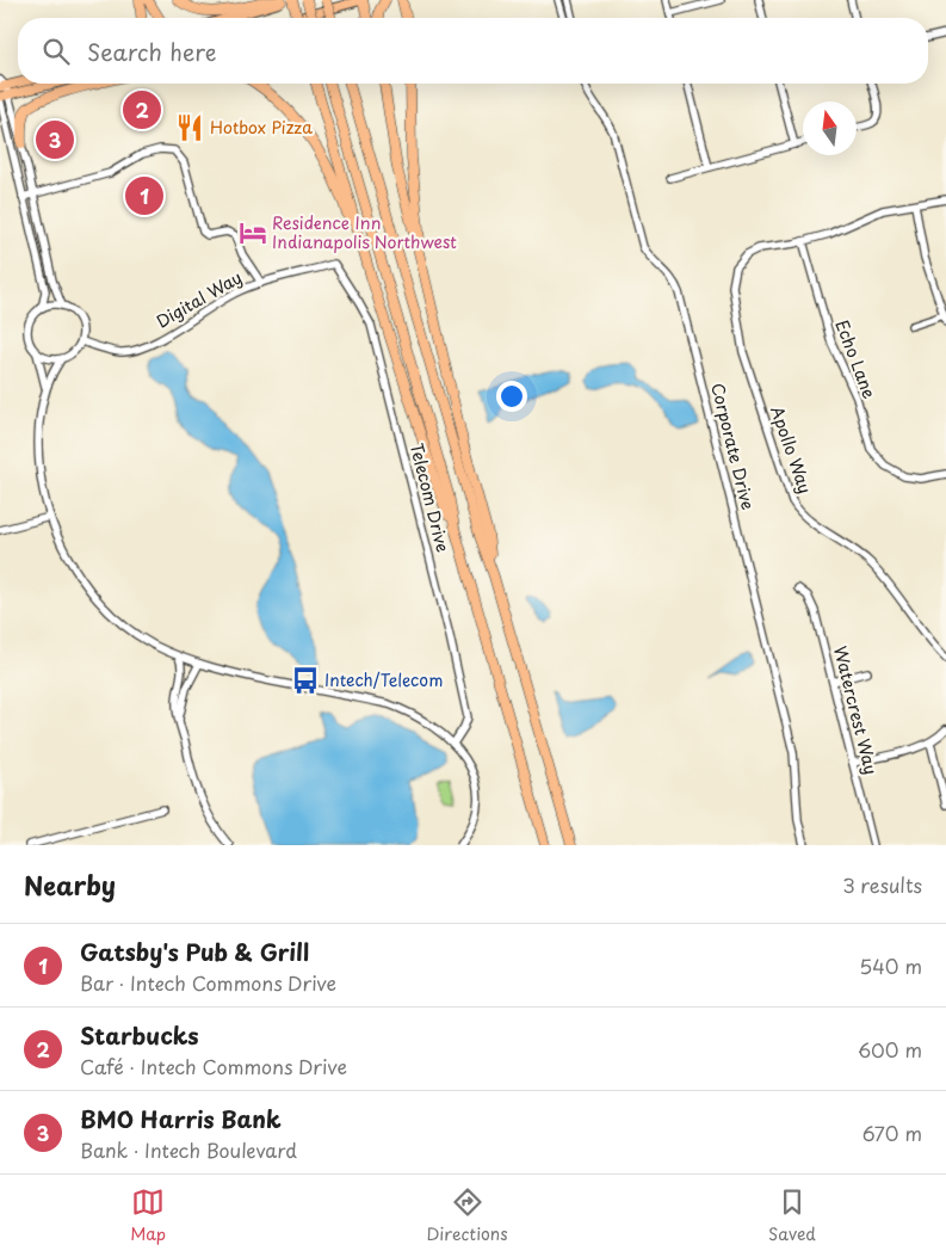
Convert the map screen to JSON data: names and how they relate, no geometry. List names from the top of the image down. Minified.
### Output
{"streets":{"street":["Digital Way","Echo Lane","Corporate Drive","Apollo Way","Telecom Drive","Watercrest Way"]},"crossings":[["Digital Way","Telecom Drive"],["Echo Lane","Apollo Way"]],"places":{"restaurant":["Hotbox Pizza"],"hotel":["Residence Inn Indianapolis Northwest"],"bus stop":["Intech/Telecom"]},"north":"top","page":{"search":"Search here","pins":["2","3","1"],"heading":["Nearby","3 results"],"list":[{"mark":"1","name":"Gatsby's Pub & Grill","note":"Bar · Intech Commons Drive","value":"540 m"},{"mark":"2","name":"Starbucks","note":"Café · Intech Commons Drive","value":"600 m"},{"mark":"3","name":"BMO Harris Bank","note":"Bank · Intech Boulevard","value":"670 m"}],"nav":["Map","Directions","Saved"]}}
